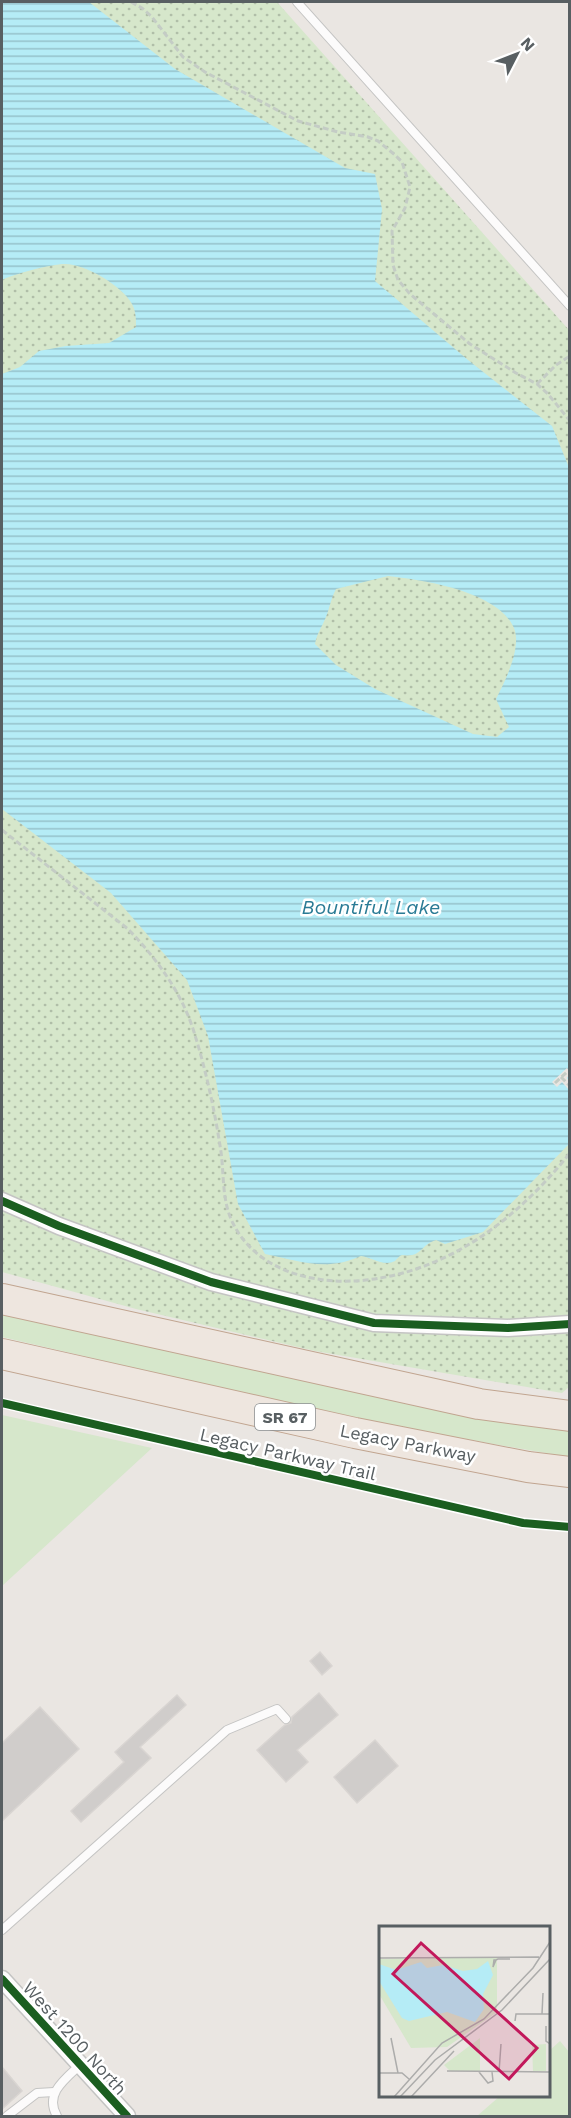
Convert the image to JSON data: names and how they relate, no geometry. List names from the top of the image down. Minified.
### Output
{"streets":{"highway":["SR 67","Legacy Parkway"],"street":["West 1200 North"],"cycle path":["Legacy Parkway Trail"]},"water":["Bountiful Lake"],"north":"top right"}
